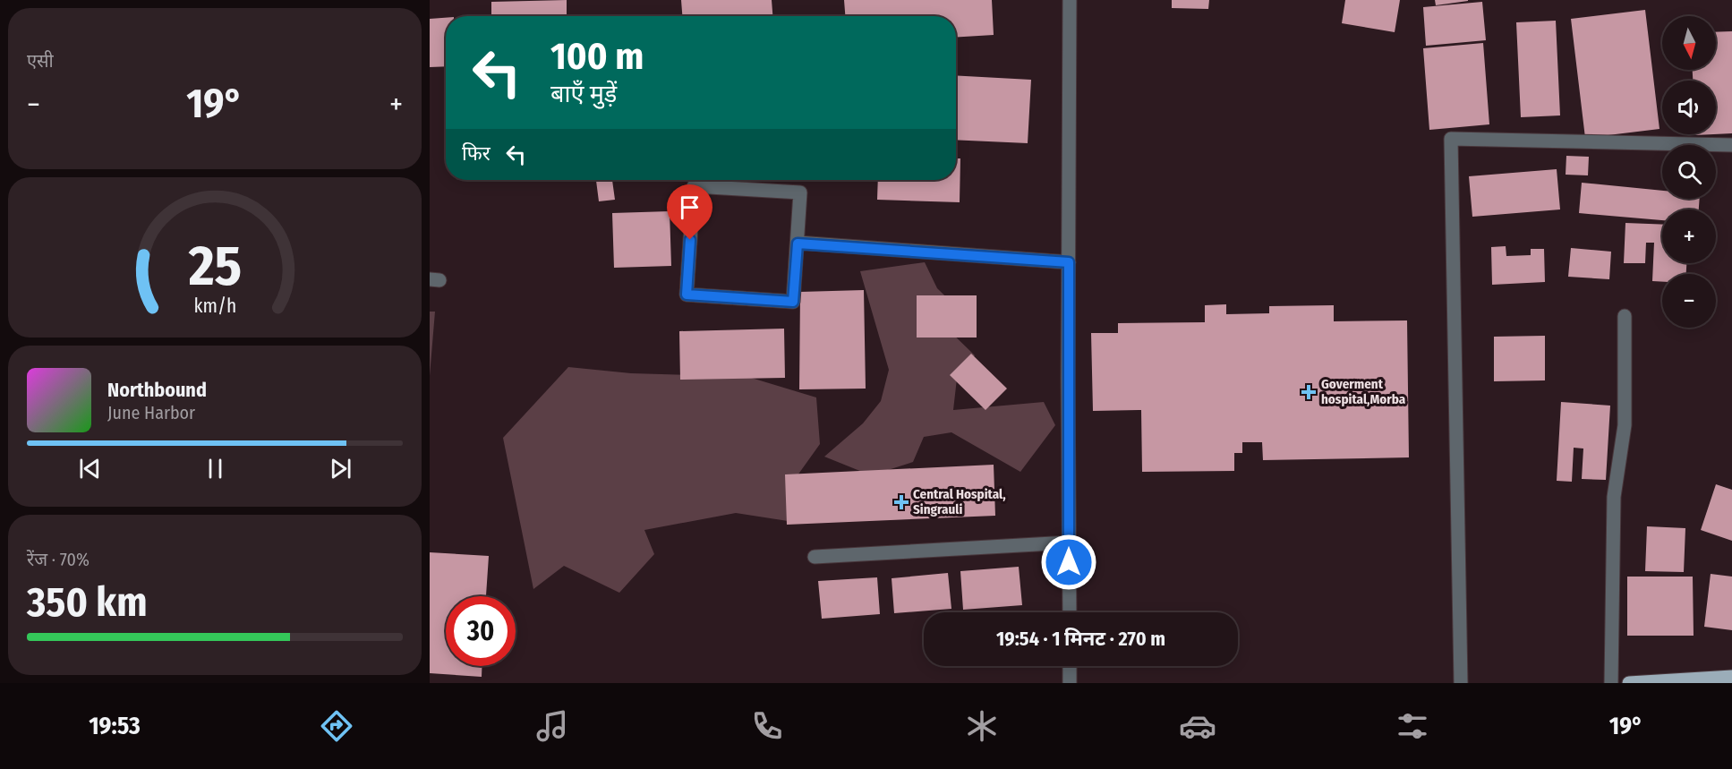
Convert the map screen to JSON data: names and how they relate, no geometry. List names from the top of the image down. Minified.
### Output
{"places":{"health":["Goverment hospital,Morba","Central Hospital, Singrauli"]},"north":"bottom","page":{"tile":["एसी",["रेंज · 70%","350 km"]],"map_buttons":["+","−"],"turn":["100 m","बाएँ मुड़ें"],"heat":["−","19°","+"],"then":"फिर","song":["Northbound","June Harbor"],"limit":"30","trip":"19:54 · 1 मिनट · 270 m","tabs":["19:53","19°"],"gauge":["25","km/h"]}}
